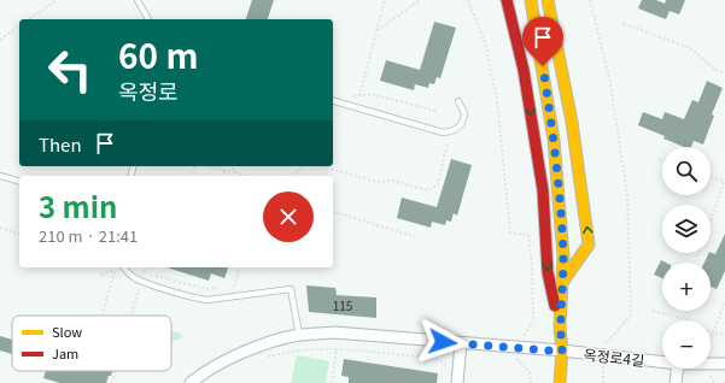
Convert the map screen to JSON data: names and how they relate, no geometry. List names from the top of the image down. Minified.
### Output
{"streets":{"street":["옥정로4길"]},"house_numbers":["115"],"legend":["Slow","Jam"],"page":{"turn":["60 m","옥정로"],"then":"Then","map_buttons":["+","−"],"heading":["3 min","210 m · 21:41"]}}
